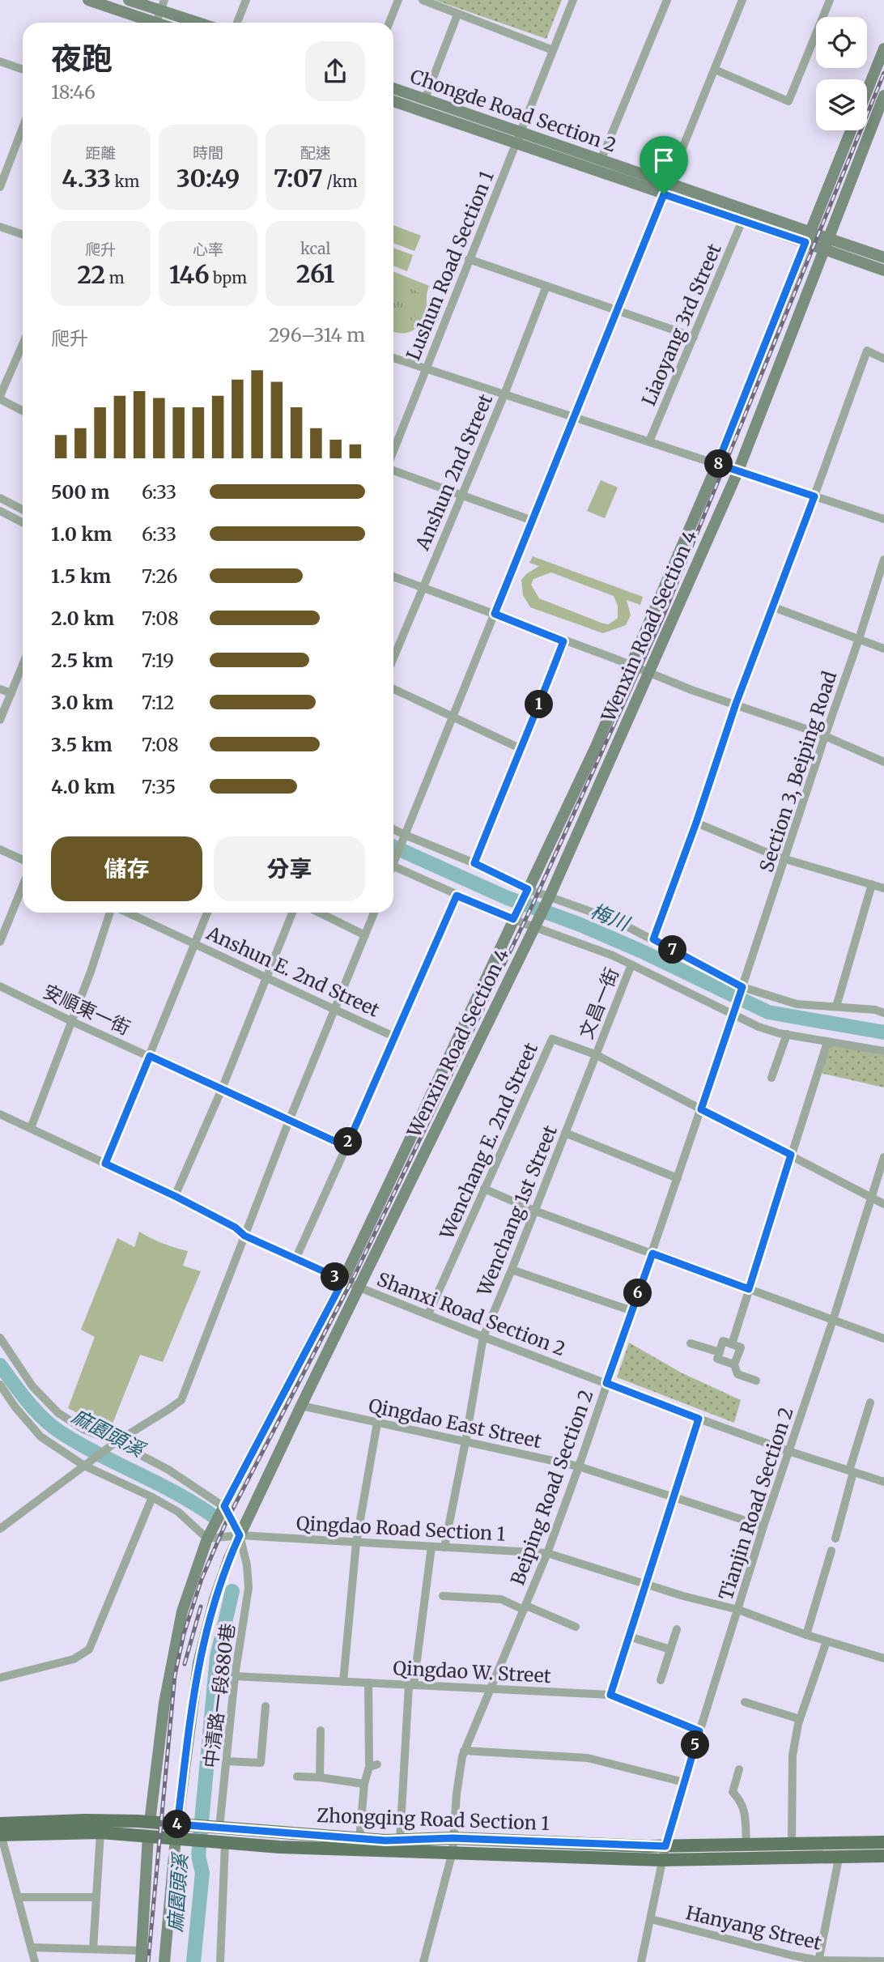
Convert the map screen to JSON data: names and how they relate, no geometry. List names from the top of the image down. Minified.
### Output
{"streets":{"main road":["Chongde Road Section 2","Wenxin Road Section 4","Zhongqing Road Section 1"],"street":["Lushun Road Section 1","Liaoyang 3rd Street","Anshun 2nd Street","Section 3, Beiping Road","Anshun E. 2nd Street","文昌一街","安順東一街","Wenchang E. 2nd Street","Wenchang 1st Street","Shanxi Road Section 2","Qingdao East Street","Beiping Road Section 2","Tianjin Road Section 2","Qingdao Road Section 1","Qingdao W. Street","中清路一段880巷","Hanyang Street"]},"crossings":[["Chongde Road Section 2","Lushun Road Section 1"],["Chongde Road Section 2","Liaoyang 3rd Street"],["Chongde Road Section 2","Wenxin Road Section 4"],["Wenxin Road Section 4","Shanxi Road Section 2"],["Wenxin Road Section 4","Qingdao East Street"],["Wenxin Road Section 4","Qingdao Road Section 1"],["Wenxin Road Section 4","中清路一段880巷"],["Wenxin Road Section 4","Zhongqing Road Section 1"],["Section 3, Beiping Road","Beiping Road Section 2"],["文昌一街","Wenchang E. 2nd Street"],["文昌一街","Wenchang 1st Street"],["Wenchang E. 2nd Street","Wenchang 1st Street"],["Wenchang E. 2nd Street","Shanxi Road Section 2"],["Wenchang E. 2nd Street","Beiping Road Section 2"],["Wenchang E. 2nd Street","Tianjin Road Section 2"],["Wenchang 1st Street","Shanxi Road Section 2"],["Wenchang 1st Street","Qingdao East Street"],["Wenchang 1st Street","Qingdao Road Section 1"],["Shanxi Road Section 2","Beiping Road Section 2"],["Shanxi Road Section 2","Tianjin Road Section 2"],["Qingdao East Street","Beiping Road Section 2"],["Qingdao East Street","Tianjin Road Section 2"],["Beiping Road Section 2","Qingdao Road Section 1"],["Beiping Road Section 2","Qingdao W. Street"],["Beiping Road Section 2","Zhongqing Road Section 1"],["Tianjin Road Section 2","Qingdao Road Section 1"],["Tianjin Road Section 2","Qingdao W. Street"],["Tianjin Road Section 2","Zhongqing Road Section 1"],["Tianjin Road Section 2","Hanyang Street"],["Qingdao Road Section 1","中清路一段880巷"],["Qingdao W. Street","中清路一段880巷"],["中清路一段880巷","Zhongqing Road Section 1"]],"water":["梅川","麻園頭溪"],"page":{"heading":["夜跑","18:46"],"stats":[["距離","4.33 km"],["時間","30:49"],["配速","7:07 /km"],["爬升","22 m"],["心率","146 bpm"],["kcal","261"]],"chart":["爬升","296–314 m"],"pins":["8","1","7","2","3","6","5","4"],"list":[{"name":"500 m","note":"6:33"},{"name":"1.0 km","note":"6:33"},{"name":"1.5 km","note":"7:26"},{"name":"2.0 km","note":"7:08"},{"name":"2.5 km","note":"7:19"},{"name":"3.0 km","note":"7:12"},{"name":"3.5 km","note":"7:08"},{"name":"4.0 km","note":"7:35"}],"buttons":["儲存","分享"]}}
